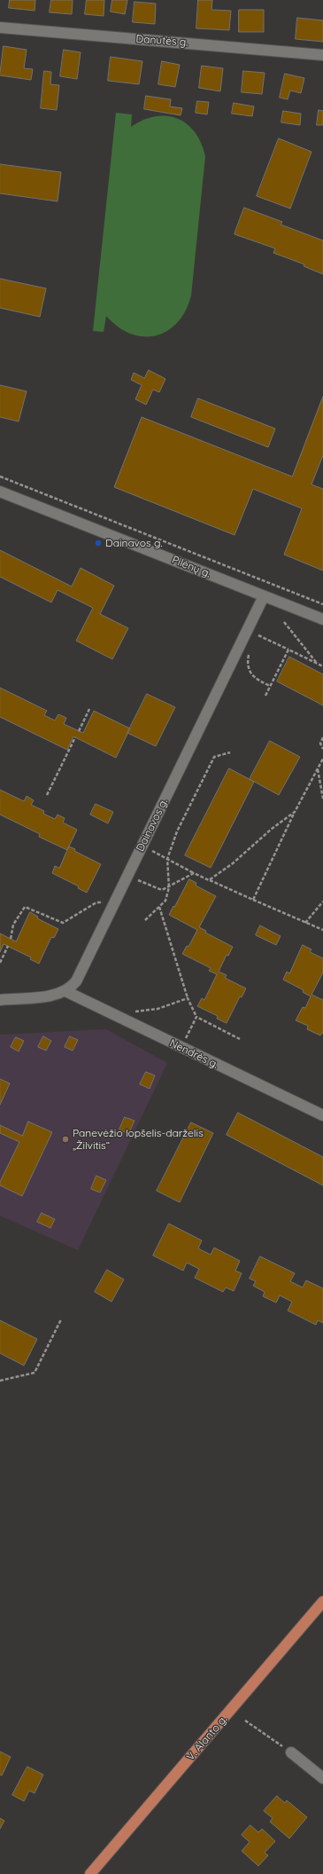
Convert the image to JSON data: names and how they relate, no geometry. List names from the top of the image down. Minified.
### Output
{"streets":{"main road":["V. Alanto g."],"street":["Danutės g.","Pilėnų g.","Dainavos g.","Nendrės g."]},"crossings":[["Pilėnų g.","Dainavos g."],["Dainavos g.","Nendrės g."]],"places":["Dainavos g.","Panevėžio lopšelis-darželis „Žilvitis“"]}
